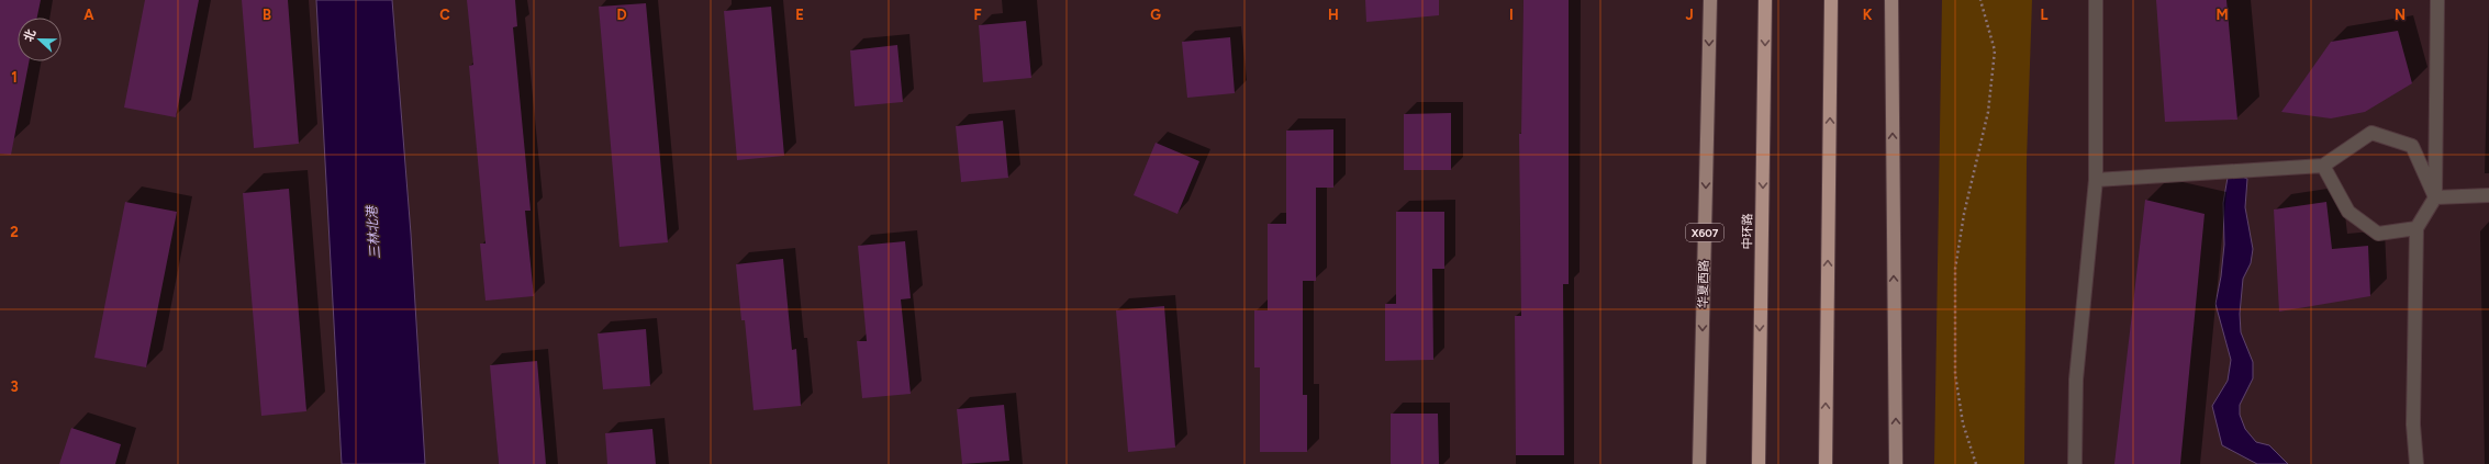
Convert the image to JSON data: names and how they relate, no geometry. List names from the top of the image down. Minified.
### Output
{"streets":{"highway":["中环路"],"main road":["X607","华夏西路"]},"one_way":["华夏西路"],"water":["三林北港"],"north":"left","grid":{"columns":["A","B","C","D","E","F","G","H","I","J","K","L","M","N"],"rows":["1","2","3"]}}
